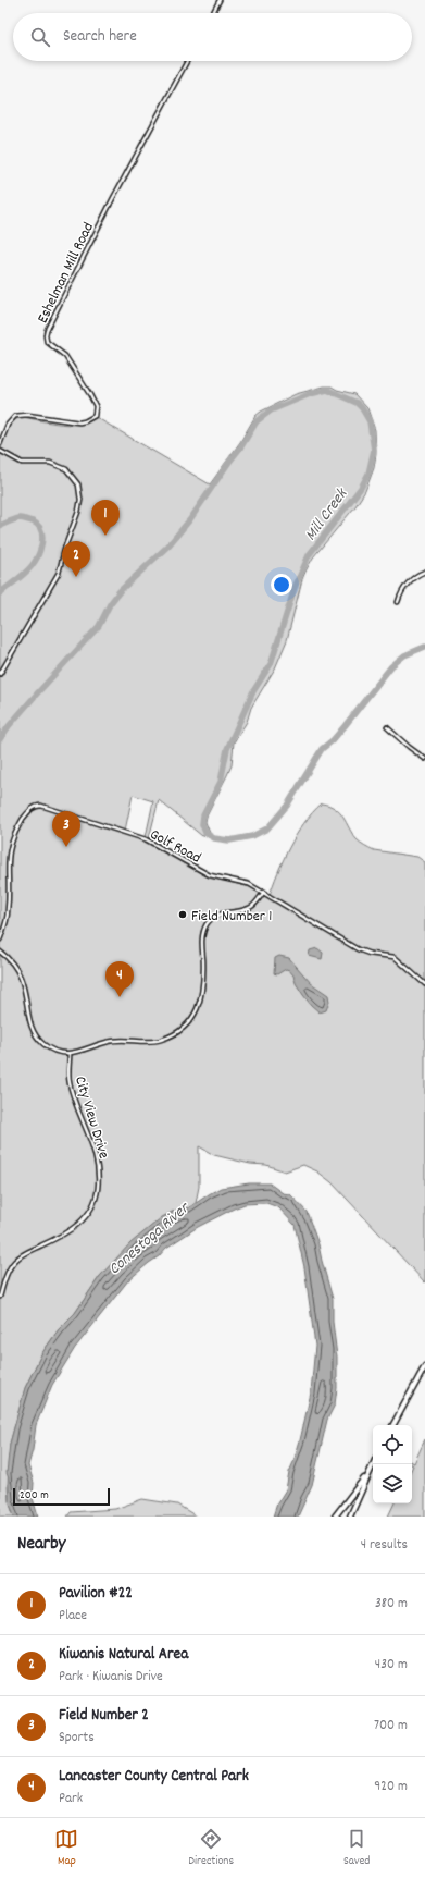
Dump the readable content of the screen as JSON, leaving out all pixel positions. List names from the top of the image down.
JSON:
{
  "streets": {
    "street": ["Eshelman Mill Road", "Golf Road", "City View Drive"]
  },
  "water": ["Mill Creek", "Conestoga River"],
  "places": ["Field Number 1"],
  "scale_bar": "200 m",
  "page": {
    "search": "Search here",
    "pins": [
      "1",
      "2",
      "3",
      "4"
    ],
    "scale": "200 m",
    "heading": ["Nearby", "4 results"],
    "list": [
      {
        "mark": "1",
        "name": "Pavilion #22",
        "note": "Place",
        "value": "380 m"
      },
      {
        "mark": "2",
        "name": "Kiwanis Natural Area",
        "note": "Park · Kiwanis Drive",
        "value": "430 m"
      },
      {
        "mark": "3",
        "name": "Field Number 2",
        "note": "Sports",
        "value": "700 m"
      },
      {
        "mark": "4",
        "name": "Lancaster County Central Park",
        "note": "Park",
        "value": "920 m"
      }
    ],
    "nav": ["Map", "Directions", "Saved"]
  }
}
